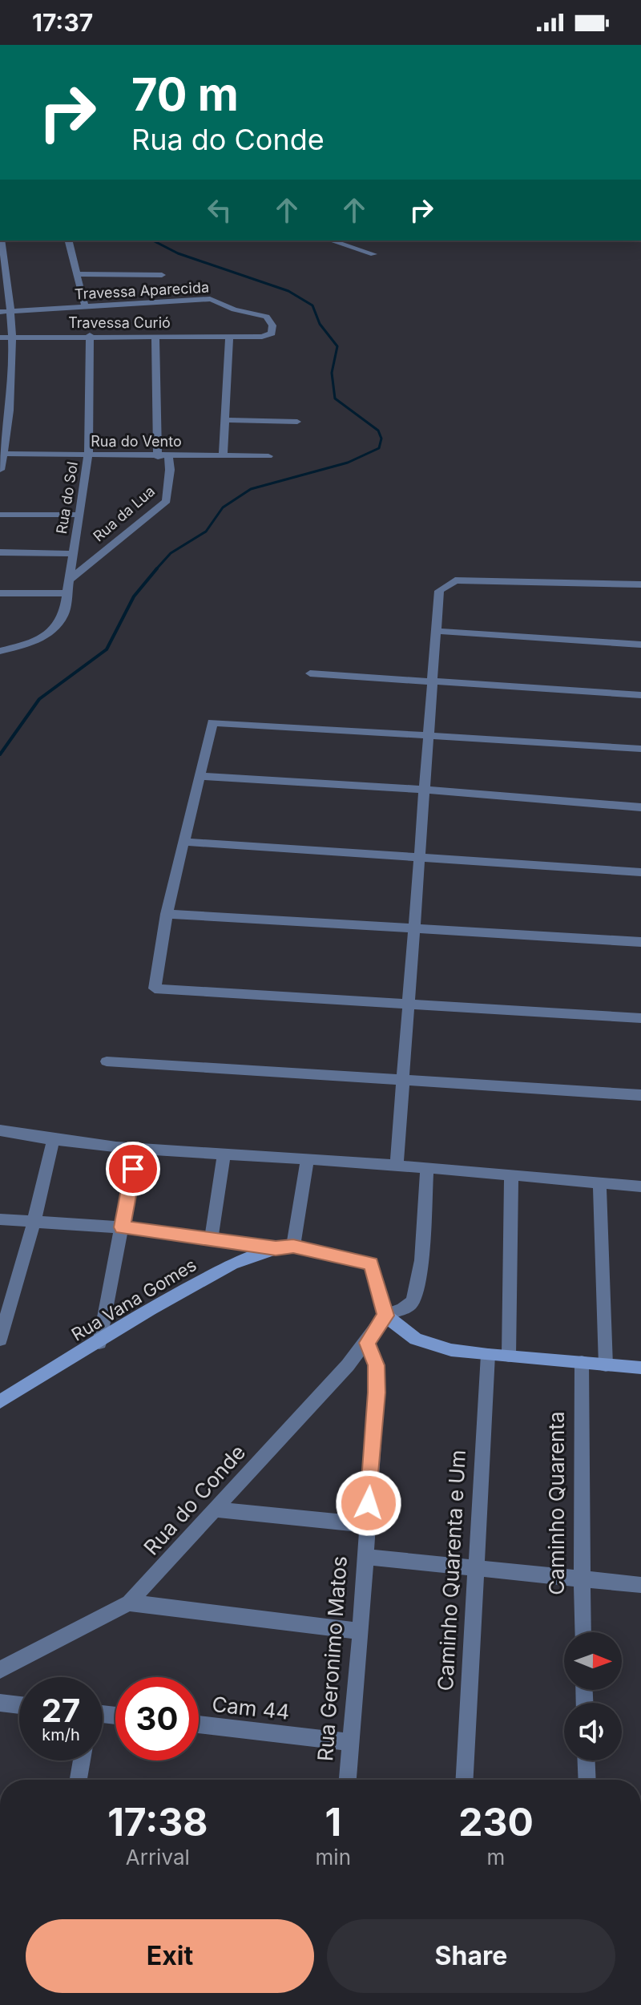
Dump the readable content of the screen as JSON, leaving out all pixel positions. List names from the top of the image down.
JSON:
{
  "streets": {
    "street": [
      "Travessa Aparecida",
      "Travessa Curió",
      "Rua do Vento",
      "Rua do Sol",
      "Rua da Lua",
      "Rua Vana Gomes",
      "Rua do Conde",
      "Caminho Quarenta",
      "Caminho Quarenta e Um",
      "Rua Geronimo Matos",
      "Cam 44"
    ]
  },
  "crossings": [
    ["Travessa Aparecida", "Travessa Curió"],
    ["Travessa Curió", "Rua do Sol"],
    ["Travessa Curió", "Rua da Lua"],
    ["Rua do Vento", "Rua do Sol"],
    ["Rua do Vento", "Rua da Lua"],
    ["Rua do Sol", "Rua da Lua"],
    ["Rua do Conde", "Rua Geronimo Matos"],
    ["Rua Geronimo Matos", "Cam 44"]
  ],
  "north": "right",
  "page": {
    "status": "17:37",
    "turn": ["70 m", "Rua do Conde"],
    "speed": "27 km/h",
    "limit": "30",
    "eta": [
      "17:38",
      "Arrival",
      "1",
      "min",
      "230",
      "m"
    ],
    "buttons": ["Exit", "Share"]
  }
}
